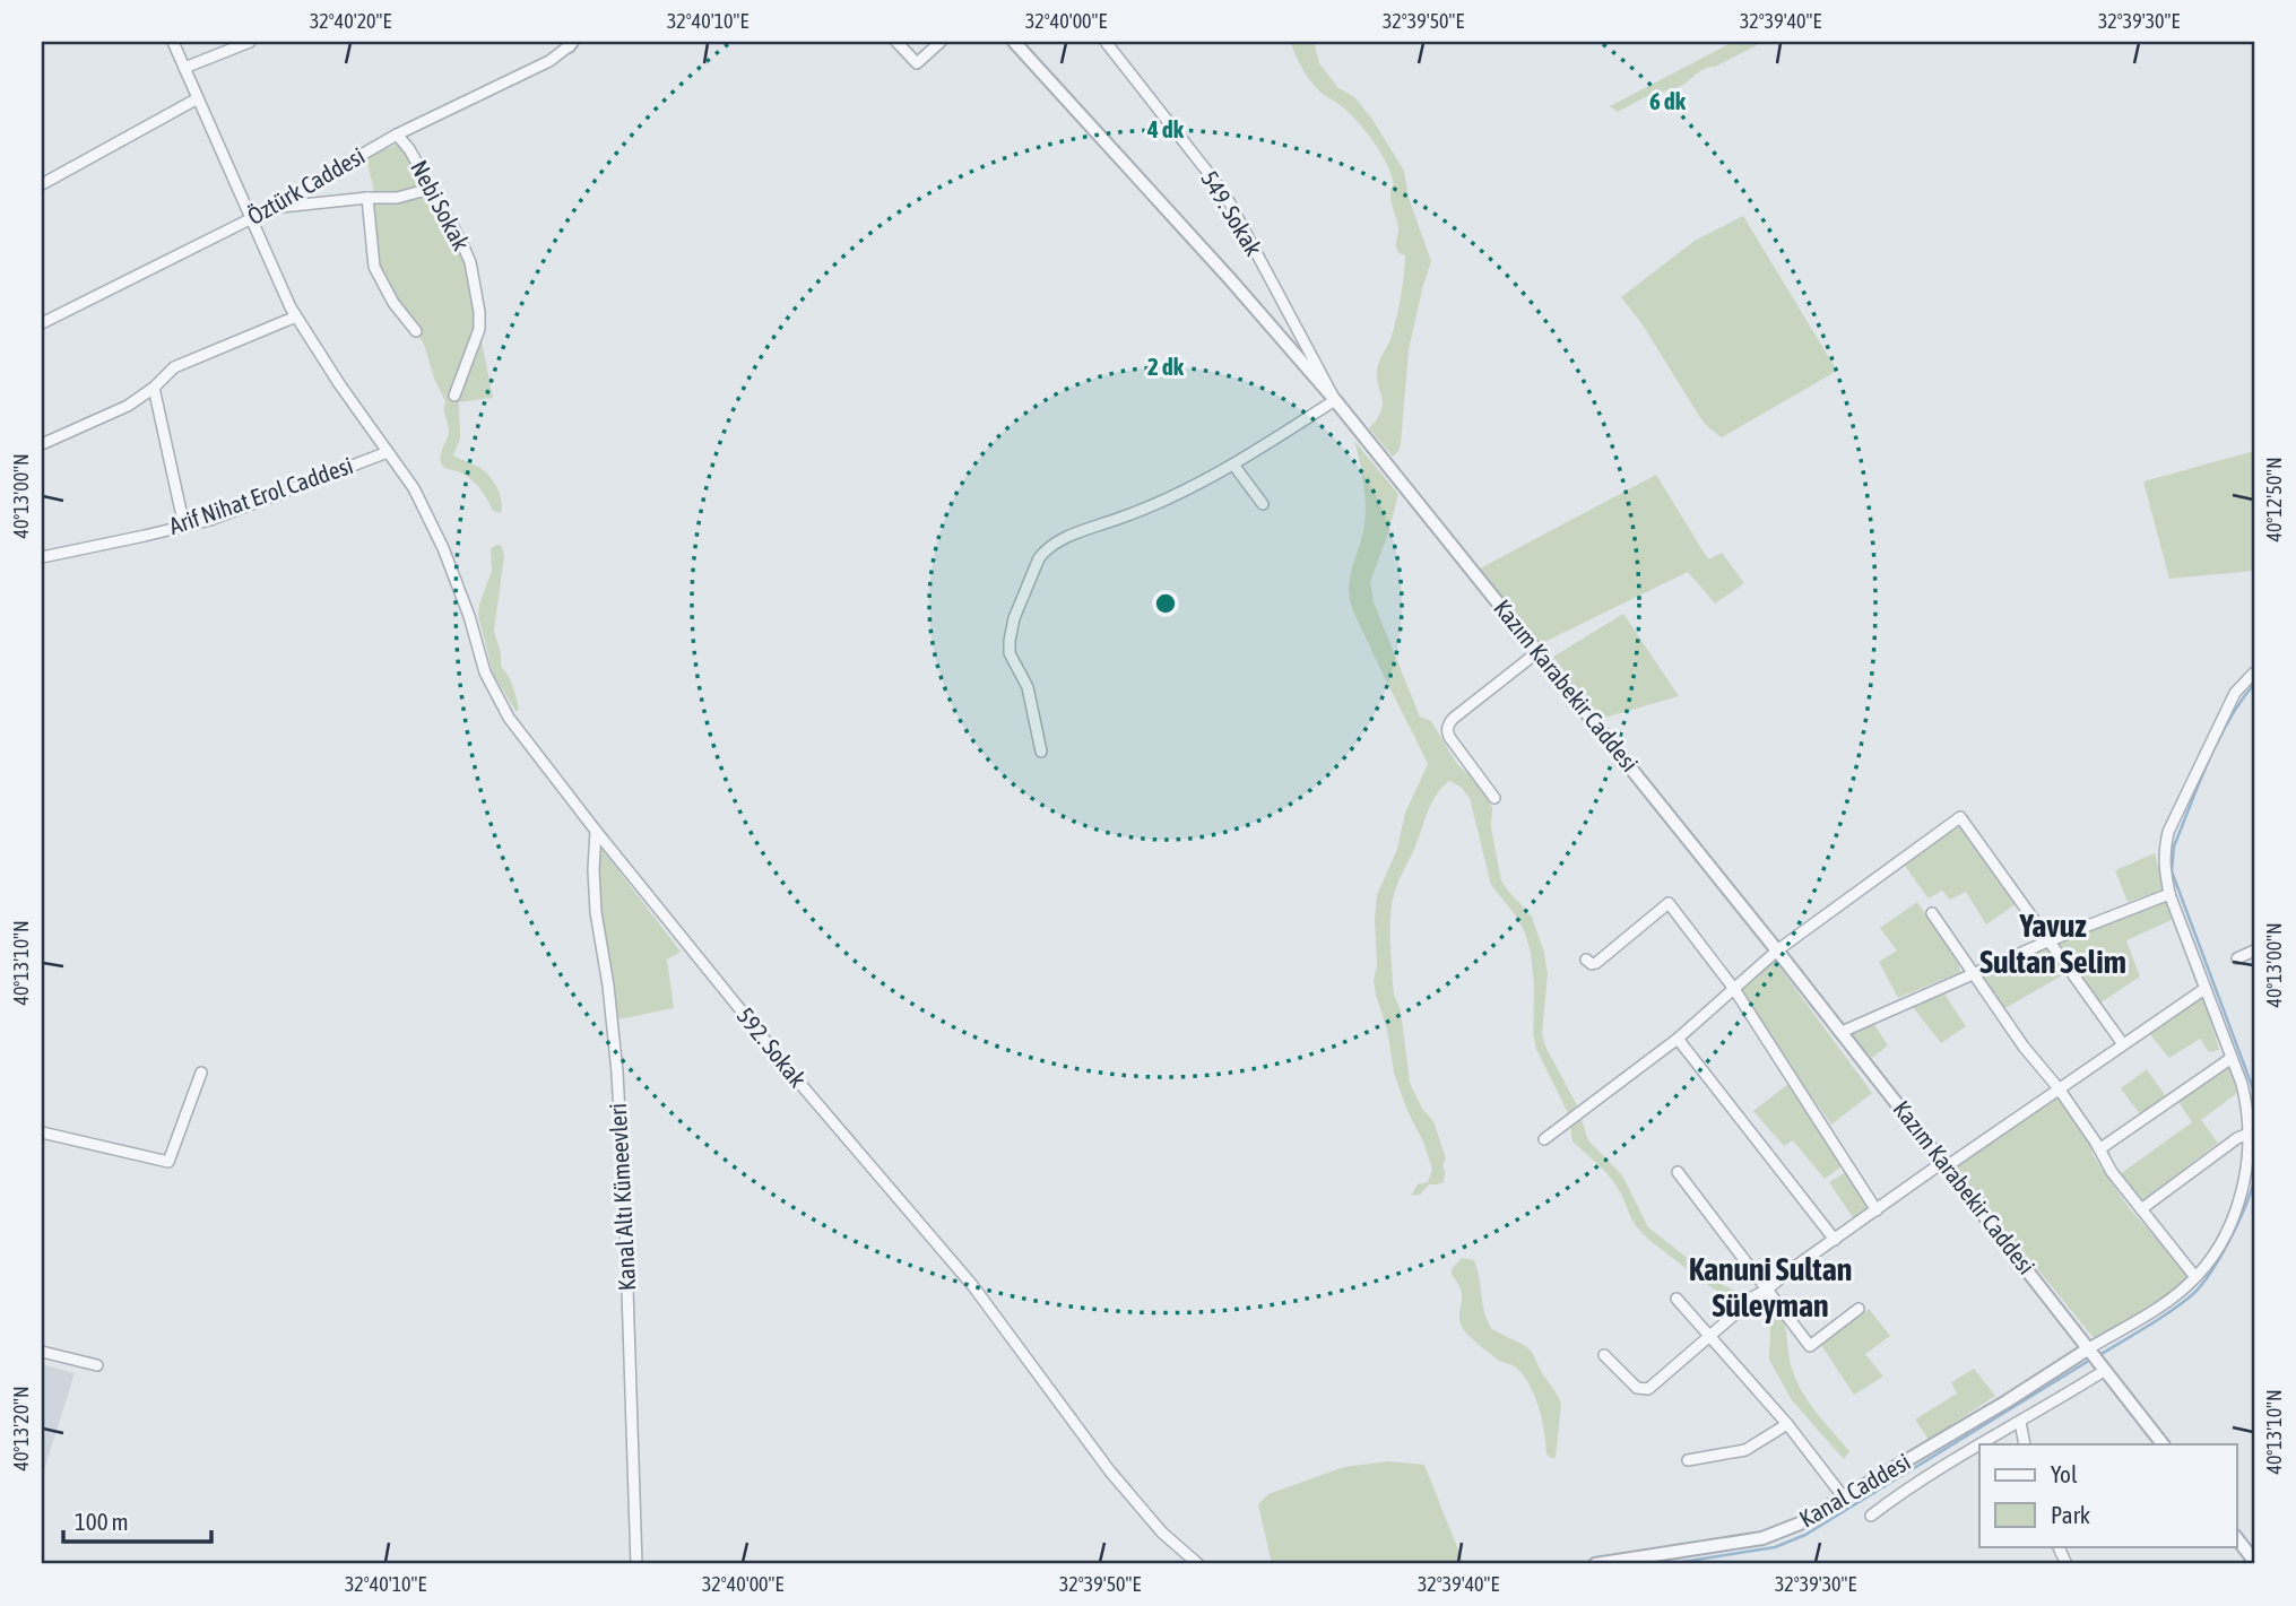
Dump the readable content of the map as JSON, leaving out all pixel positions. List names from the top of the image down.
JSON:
{
  "streets": {
    "street": [
      "Öztürk Caddesi",
      "Nebi Sokak",
      "549. Sokak",
      "Arif Nihat Erol Caddesi",
      "Kazım Karabekir Caddesi",
      "592. Sokak",
      "Kanal Altı Kümeevleri",
      "Kanal Caddesi"
    ]
  },
  "crossings": [
    ["Öztürk Caddesi", "Nebi Sokak"],
    ["Öztürk Caddesi", "592. Sokak"],
    ["549. Sokak", "Kazım Karabekir Caddesi"],
    ["Arif Nihat Erol Caddesi", "592. Sokak"],
    ["Kazım Karabekir Caddesi", "Kanal Caddesi"],
    ["592. Sokak", "Kanal Altı Kümeevleri"]
  ],
  "districts": ["Yavuz Sultan Selim", "Kanuni Sultan Süleyman"],
  "legend": ["Yol", "Park"],
  "scale_bar": "100 m",
  "coordinates": [
    "32°40'20\"E",
    "32°40'10\"E",
    "32°40'00\"E",
    "32°39'50\"E",
    "32°39'40\"E",
    "32°39'30\"E",
    "40°13'00\"N",
    "40°12'50\"N",
    "40°13'10\"N",
    "40°13'20\"N"
  ],
  "rings": ["6 dk", "4 dk", "2 dk"]
}
